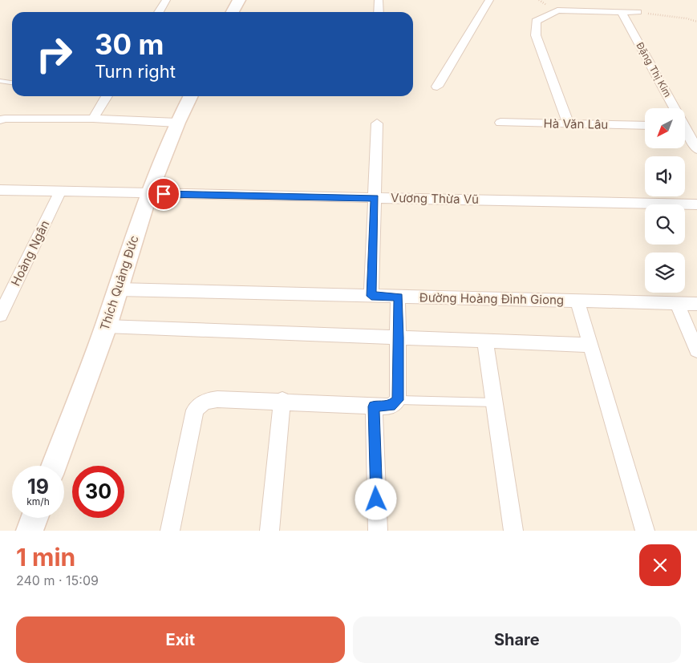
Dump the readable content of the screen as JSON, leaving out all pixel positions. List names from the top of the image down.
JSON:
{
  "streets": {
    "street": [
      "Đặng Thị Kim",
      "Hà Văn Lâu",
      "Vương Thừa Vũ",
      "Hoàng Ngân",
      "Thích Quảng Đức",
      "Đường Hoàng Đình Giong"
    ]
  },
  "crossings": [
    ["Vương Thừa Vũ", "Hoàng Ngân"],
    ["Vương Thừa Vũ", "Thích Quảng Đức"],
    ["Thích Quảng Đức", "Đường Hoàng Đình Giong"]
  ],
  "north": "bottom left",
  "page": {
    "turn": ["30 m", "Turn right"],
    "speed": "19 km/h",
    "limit": "30",
    "heading": ["1 min", "240 m · 15:09"],
    "buttons": ["Exit", "Share"]
  }
}
